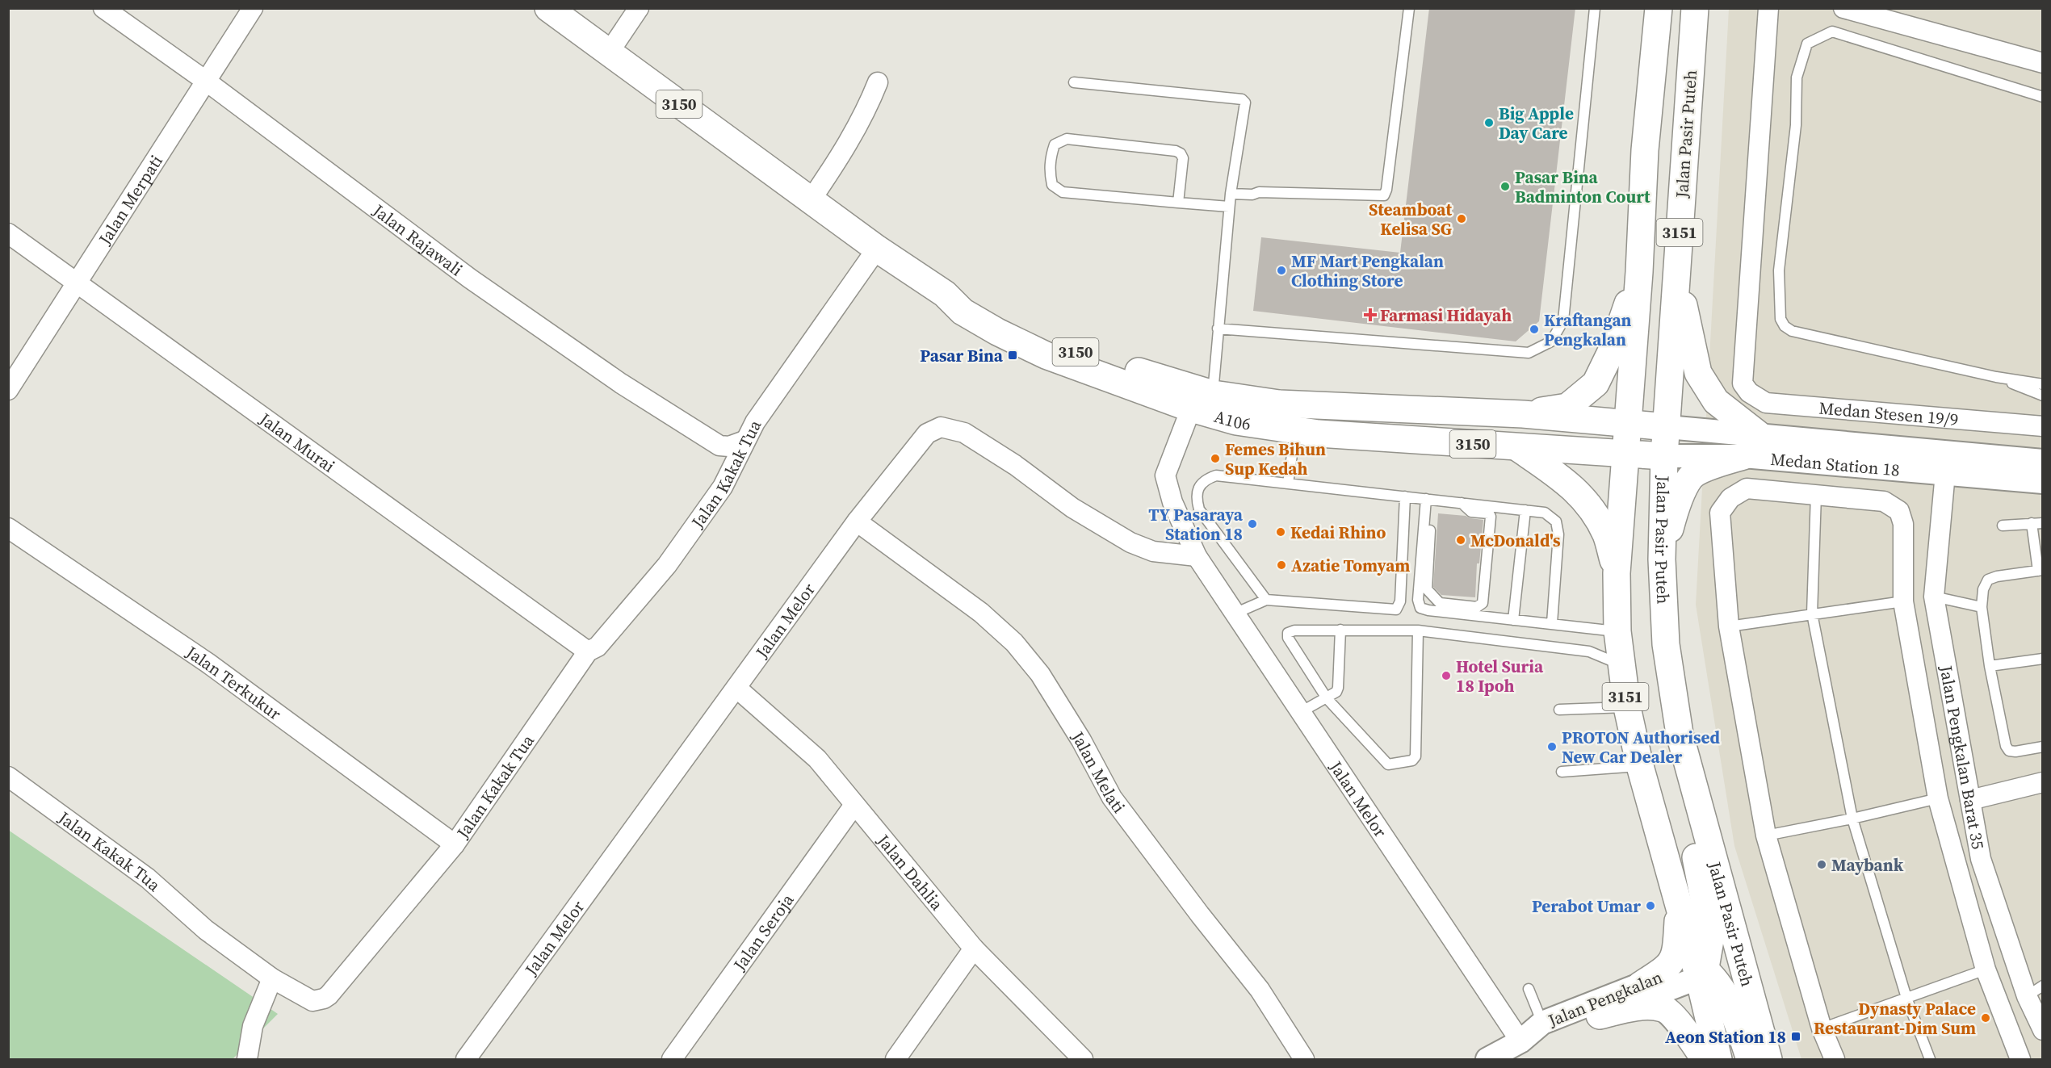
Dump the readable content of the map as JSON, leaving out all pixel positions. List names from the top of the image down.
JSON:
{
  "streets": {
    "main road": [
      "3150",
      "Jalan Pasir Puteh",
      "3151",
      "A106",
      "Medan Station 18"
    ],
    "street": [
      "Jalan Merpati",
      "Jalan Rajawali",
      "Medan Stesen 19/9",
      "Jalan Murai",
      "Jalan Kakak Tua",
      "Jalan Melor",
      "Jalan Terkukur",
      "Jalan Pengkalan Barat 35",
      "Jalan Melati",
      "Jalan Dahlia",
      "Jalan Seroja",
      "Jalan Pengkalan"
    ]
  },
  "crossings": [
    ["3150", "3151"],
    ["3150", "A106"],
    ["3150", "Medan Station 18"],
    ["3150", "Jalan Kakak Tua"],
    ["3150", "Jalan Melor"],
    ["Jalan Pasir Puteh", "Medan Station 18"],
    ["Jalan Merpati", "Jalan Rajawali"],
    ["Jalan Merpati", "Jalan Murai"],
    ["3151", "Medan Station 18"],
    ["3151", "Jalan Pengkalan"],
    ["Jalan Rajawali", "Jalan Kakak Tua"],
    ["A106", "Jalan Melor"],
    ["Jalan Murai", "Jalan Kakak Tua"],
    ["Medan Station 18", "Jalan Pengkalan Barat 35"],
    ["Jalan Kakak Tua", "Jalan Terkukur"],
    ["Jalan Melor", "Jalan Melati"],
    ["Jalan Melor", "Jalan Dahlia"],
    ["Jalan Melor", "Jalan Pengkalan"],
    ["Jalan Dahlia", "Jalan Seroja"]
  ],
  "places": {
    "other": [
      "Big Apple Day Care",
      "Pasar Bina Badminton Court",
      "Steamboat Kelisa SG",
      "MF Mart Pengkalan Clothing Store",
      "Kraftangan Pengkalan",
      "Femes Bihun Sup Kedah",
      "TY Pasaraya Station 18",
      "Kedai Rhino",
      "McDonald's",
      "Azatie Tomyam",
      "Hotel Suria 18 Ipoh",
      "PROTON Authorised New Car Dealer",
      "Maybank",
      "Perabot Umar",
      "Dynasty Palace Restaurant-Dim Sum"
    ],
    "health": ["Farmasi Hidayah"],
    "transit": ["Pasar Bina", "Aeon Station 18"]
  }
}
